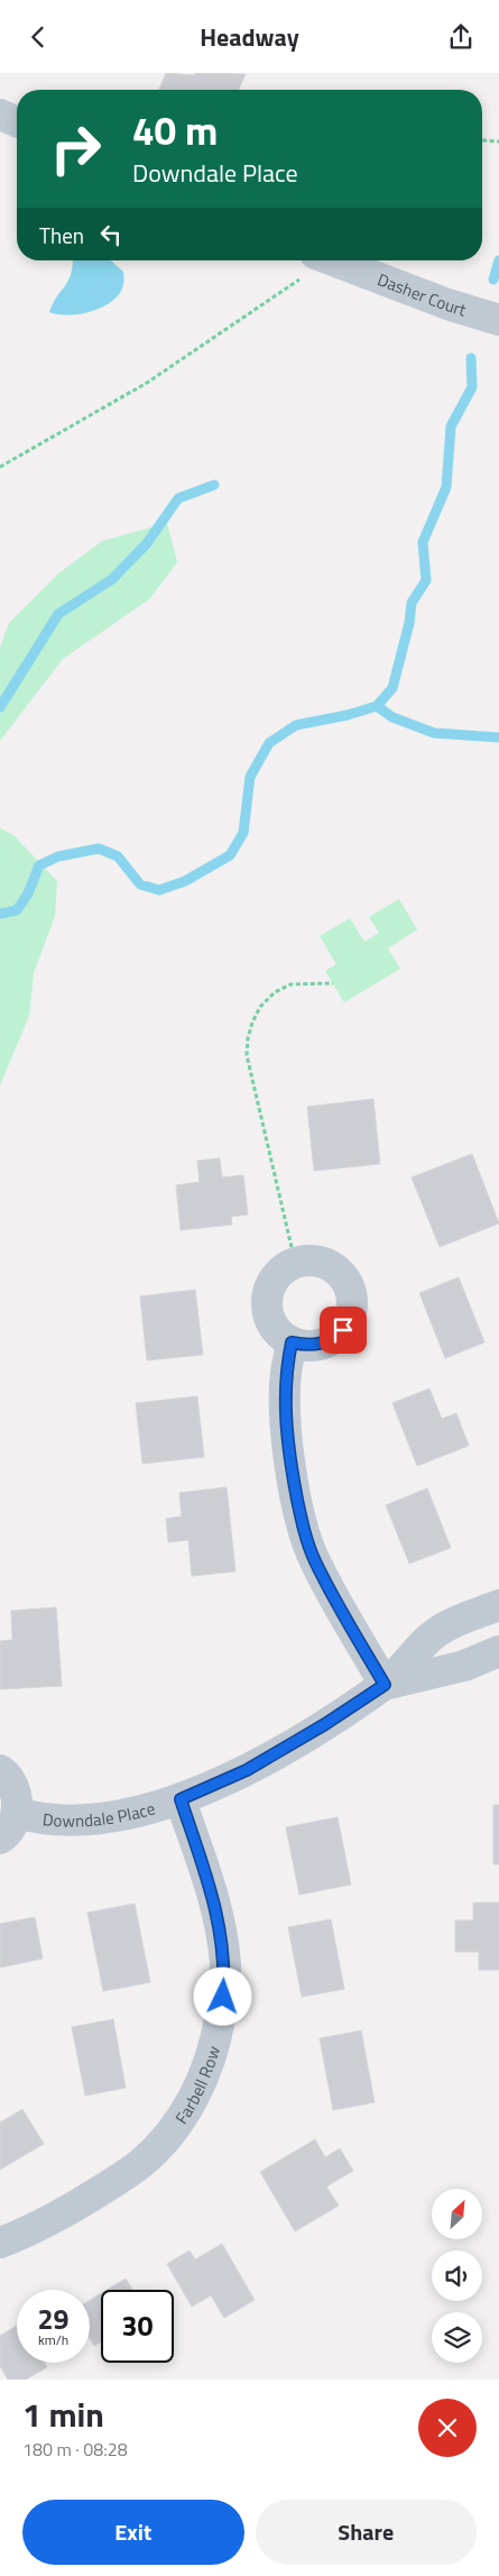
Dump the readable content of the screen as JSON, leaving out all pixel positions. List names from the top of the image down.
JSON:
{
  "streets": {
    "street": ["Dasher Court", "Downdale Place", "Farbell Row"]
  },
  "crossings": [
    ["Downdale Place", "Farbell Row"]
  ],
  "north": "top right",
  "page": {
    "header": "Headway",
    "turn": ["40 m", "Downdale Place"],
    "then": "Then",
    "speed": "29 km/h",
    "limit": "30",
    "heading": ["1 min", "180 m · 08:28"],
    "buttons": ["Exit", "Share"]
  }
}
